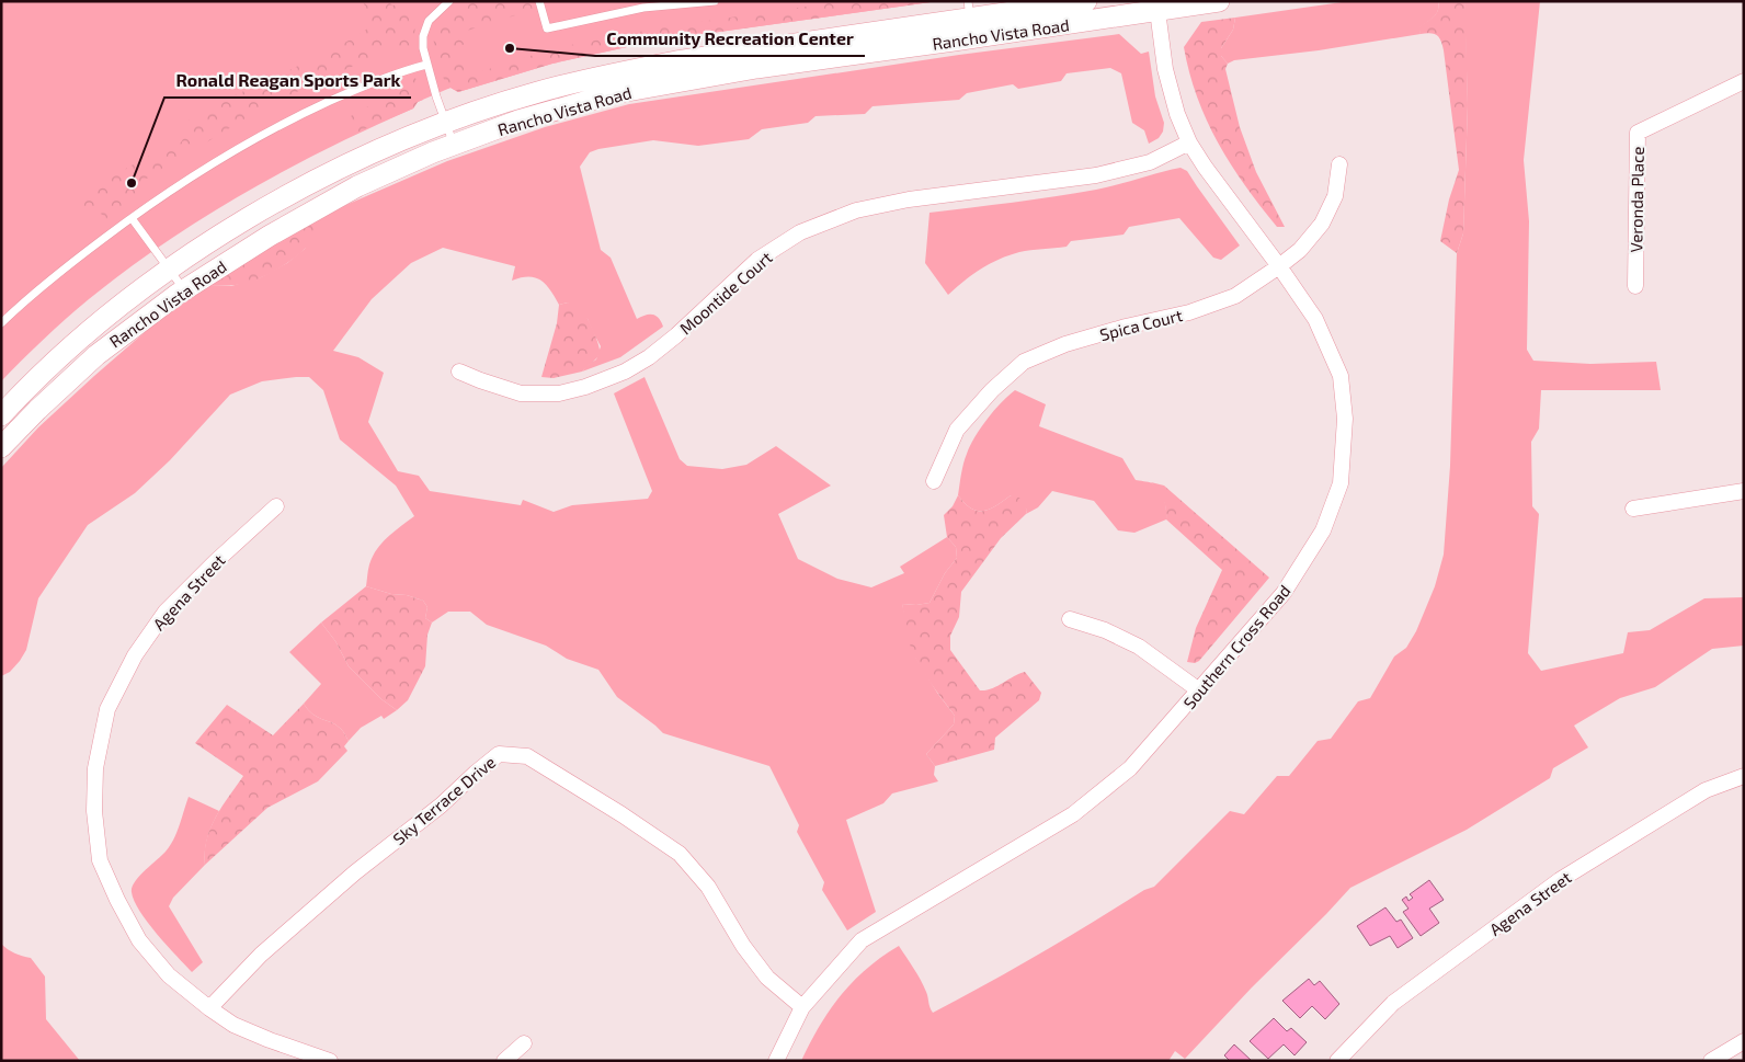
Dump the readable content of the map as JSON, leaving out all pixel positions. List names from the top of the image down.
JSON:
{
  "streets": {
    "main road": ["Rancho Vista Road"],
    "street": [
      "Veronda Place",
      "Moontide Court",
      "Spica Court",
      "Agena Street",
      "Southern Cross Road",
      "Sky Terrace Drive"
    ]
  },
  "crossings": [
    ["Rancho Vista Road", "Southern Cross Road"],
    ["Moontide Court", "Southern Cross Road"],
    ["Spica Court", "Southern Cross Road"],
    ["Agena Street", "Sky Terrace Drive"],
    ["Southern Cross Road", "Sky Terrace Drive"]
  ],
  "places": ["Community Recreation Center", "Ronald Reagan Sports Park"]
}
